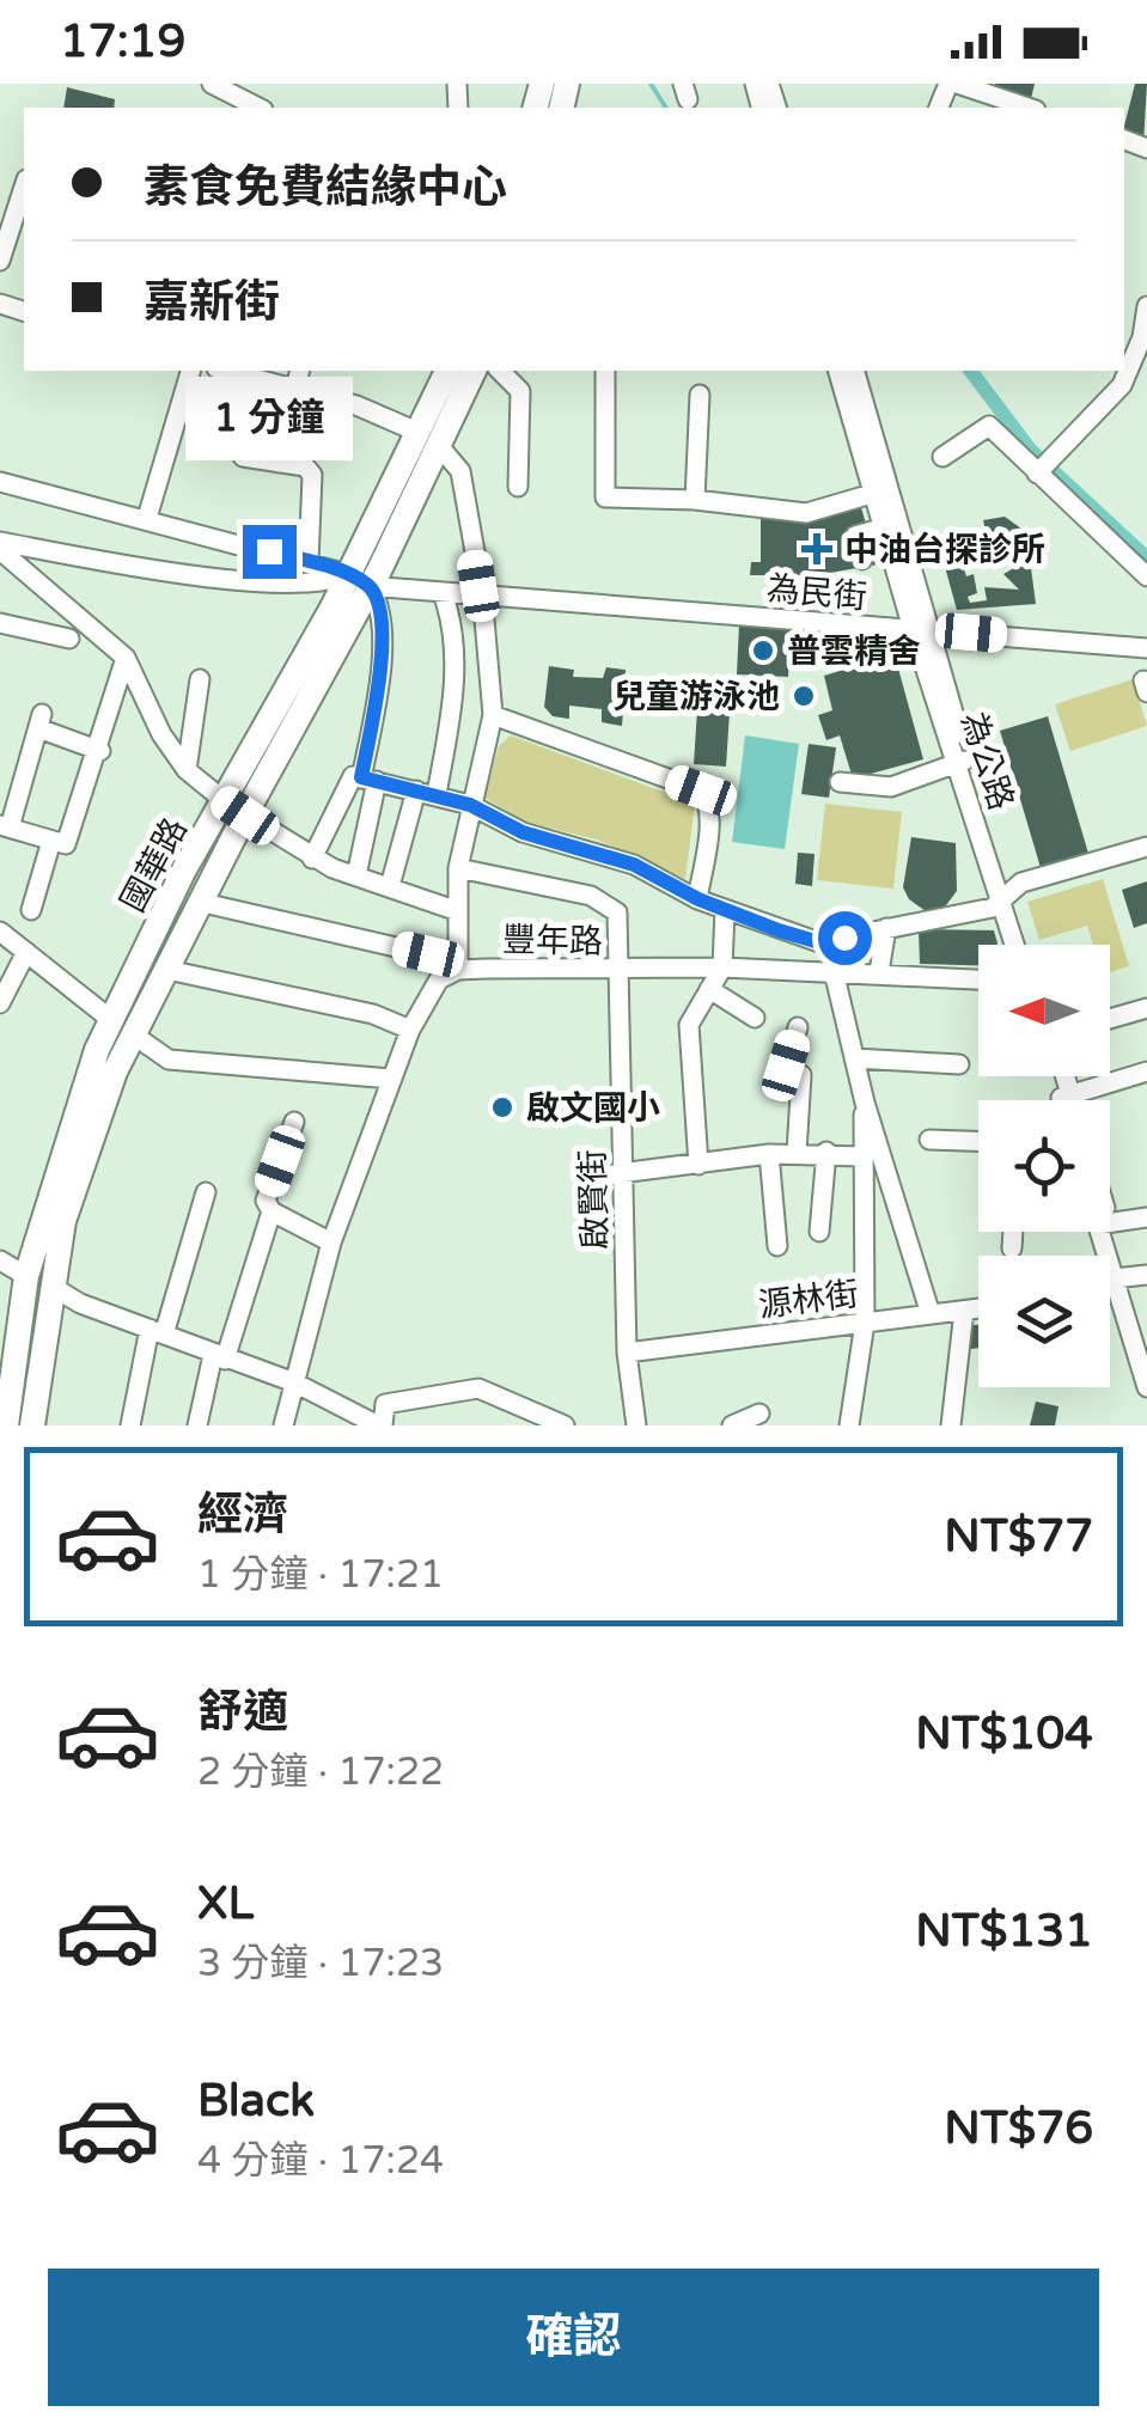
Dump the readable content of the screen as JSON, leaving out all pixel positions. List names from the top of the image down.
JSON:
{
  "streets": {
    "main road": ["國華路"],
    "street": [
      "為民街",
      "為公路",
      "豐年路",
      "啟賢街",
      "源林街"
    ]
  },
  "crossings": [
    ["為民街", "為公路"],
    ["為民街", "國華路"],
    ["豐年路", "啟賢街"],
    ["啟賢街", "源林街"]
  ],
  "places": {
    "health": ["中油台探診所"],
    "other": ["普雲精舍", "兒童游泳池", "啟文國小"]
  },
  "north": "left",
  "page": {
    "status": "17:19",
    "banner": ["素食免費結緣中心", "嘉新街"],
    "bubble": "1 分鐘",
    "list": [
      {
        "name": "經濟",
        "note": "1 分鐘 · 17:21",
        "value": "NT$77"
      },
      {
        "name": "舒適",
        "note": "2 分鐘 · 17:22",
        "value": "NT$104"
      },
      {
        "name": "XL",
        "note": "3 分鐘 · 17:23",
        "value": "NT$131"
      },
      {
        "name": "Black",
        "note": "4 分鐘 · 17:24",
        "value": "NT$76"
      }
    ],
    "buttons": "確認"
  }
}
